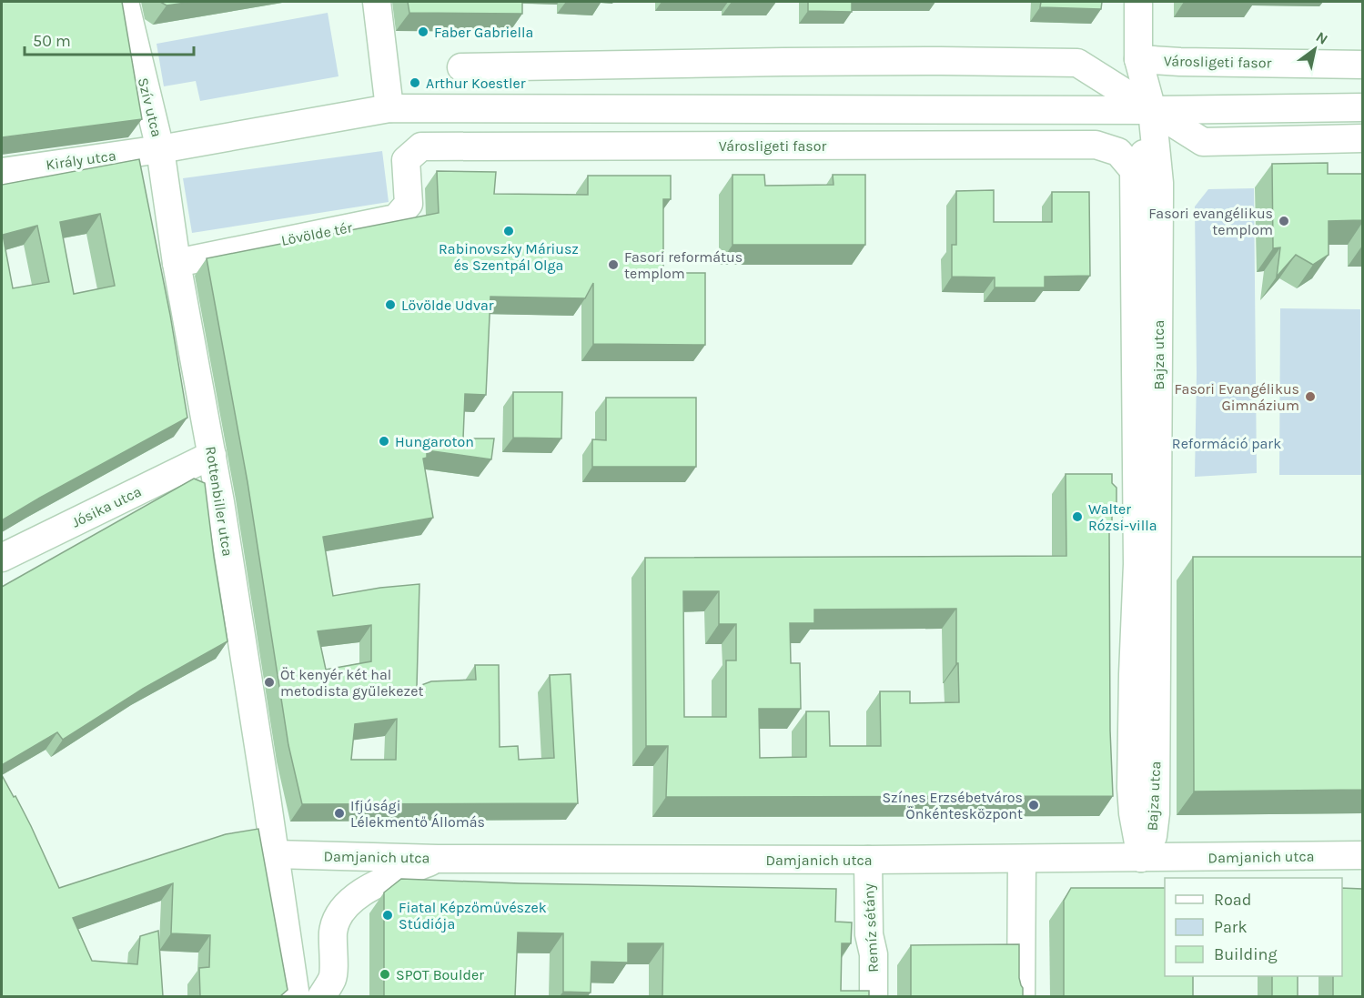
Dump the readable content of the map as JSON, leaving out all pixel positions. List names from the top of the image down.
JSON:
{
  "streets": {
    "street": [
      "Városligeti fasor",
      "Szív utca",
      "Király utca",
      "Lövölde tér",
      "Bajza utca",
      "Rottenbiller utca",
      "Jósika utca",
      "Damjanich utca",
      "Remíz sétány"
    ]
  },
  "crossings": [
    ["Városligeti fasor", "Lövölde tér"],
    ["Városligeti fasor", "Bajza utca"],
    ["Szív utca", "Király utca"],
    ["Szív utca", "Rottenbiller utca"],
    ["Király utca", "Rottenbiller utca"],
    ["Lövölde tér", "Rottenbiller utca"],
    ["Bajza utca", "Damjanich utca"],
    ["Rottenbiller utca", "Jósika utca"],
    ["Rottenbiller utca", "Damjanich utca"],
    ["Damjanich utca", "Remíz sétány"]
  ],
  "parks": ["Reformáció park"],
  "places": [
    "Faber Gabriella",
    "Arthur Koestler",
    "Fasori evangélikus templom",
    "Rabinovszky Máriusz és Szentpál Olga",
    "Fasori református templom",
    "Lövölde Udvar",
    "Fasori Evangélikus Gimnázium",
    "Hungaroton",
    "Walter Rózsi-villa",
    "Öt kenyér két hal metodista gyülekezet",
    "Színes Erzsébetváros Önkéntesközpont",
    "Ifjúsági Lélekmentő Állomás",
    "Fiatal Képzőművészek Stúdiója",
    "SPOT Boulder"
  ],
  "legend": ["Road", "Park", "Building"],
  "scale_bar": "50 m",
  "north": "top right"
}
